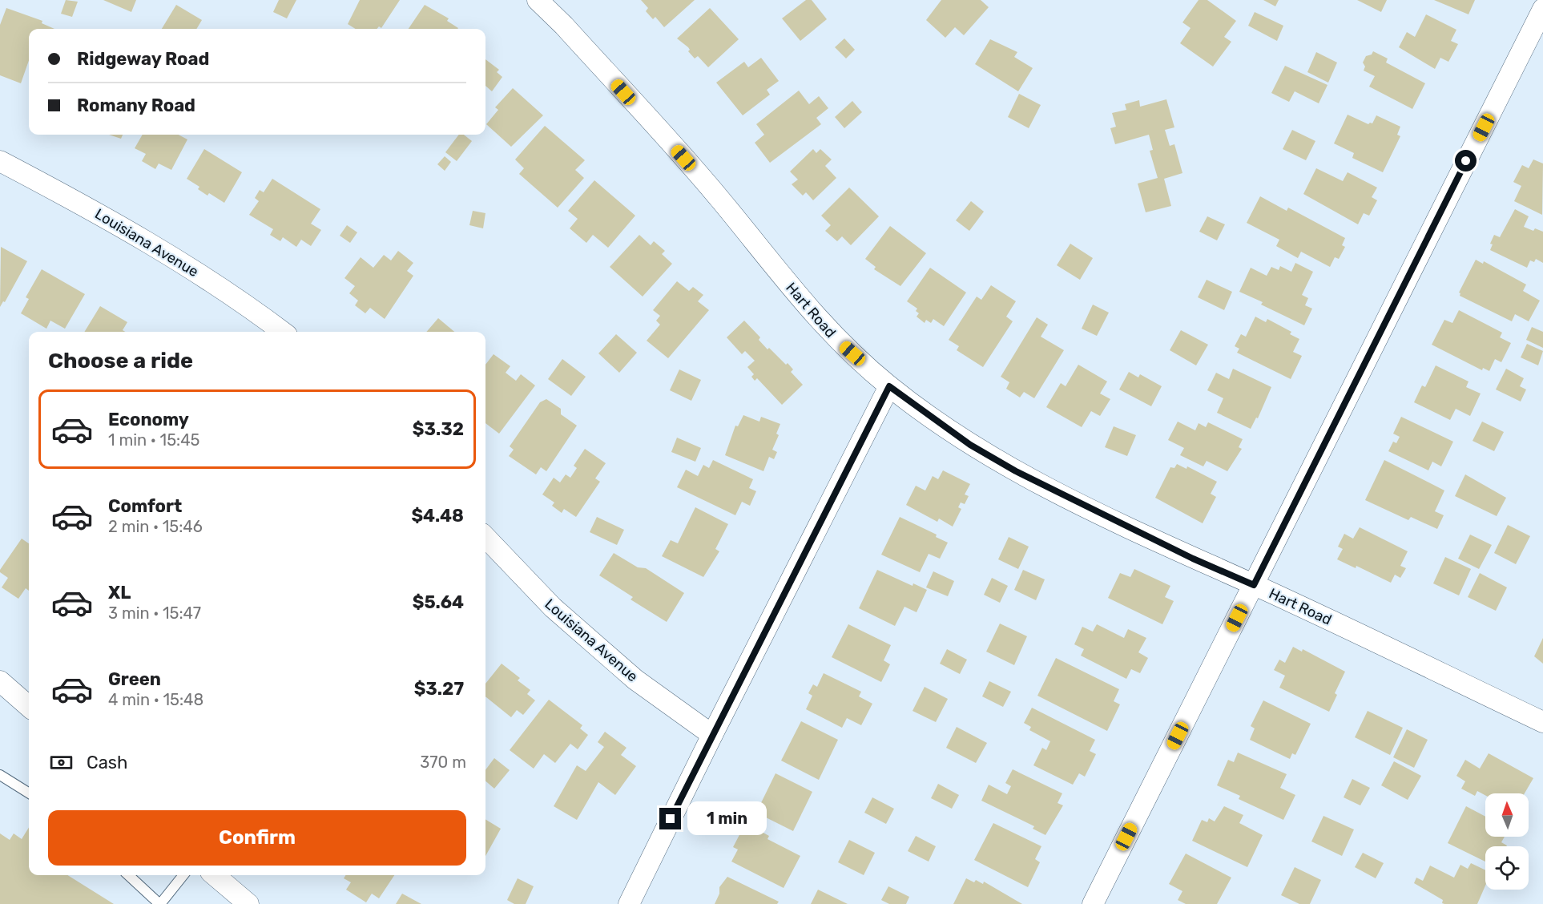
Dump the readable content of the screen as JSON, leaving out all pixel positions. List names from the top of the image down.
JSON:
{
  "streets": {
    "street": ["Louisiana Avenue", "Hart Road"]
  },
  "north": "top",
  "page": {
    "banner": ["Ridgeway Road", "Romany Road"],
    "heading": "Choose a ride",
    "list": [
      {
        "name": "Economy",
        "note": "1 min · 15:45",
        "value": "$3.32"
      },
      {
        "name": "Comfort",
        "note": "2 min · 15:46",
        "value": "$4.48"
      },
      {
        "name": "XL",
        "note": "3 min · 15:47",
        "value": "$5.64"
      },
      {
        "name": "Green",
        "note": "4 min · 15:48",
        "value": "$3.27"
      }
    ],
    "pay": ["Cash", "370 m"],
    "buttons": "Confirm",
    "bubble": "1 min"
  }
}
